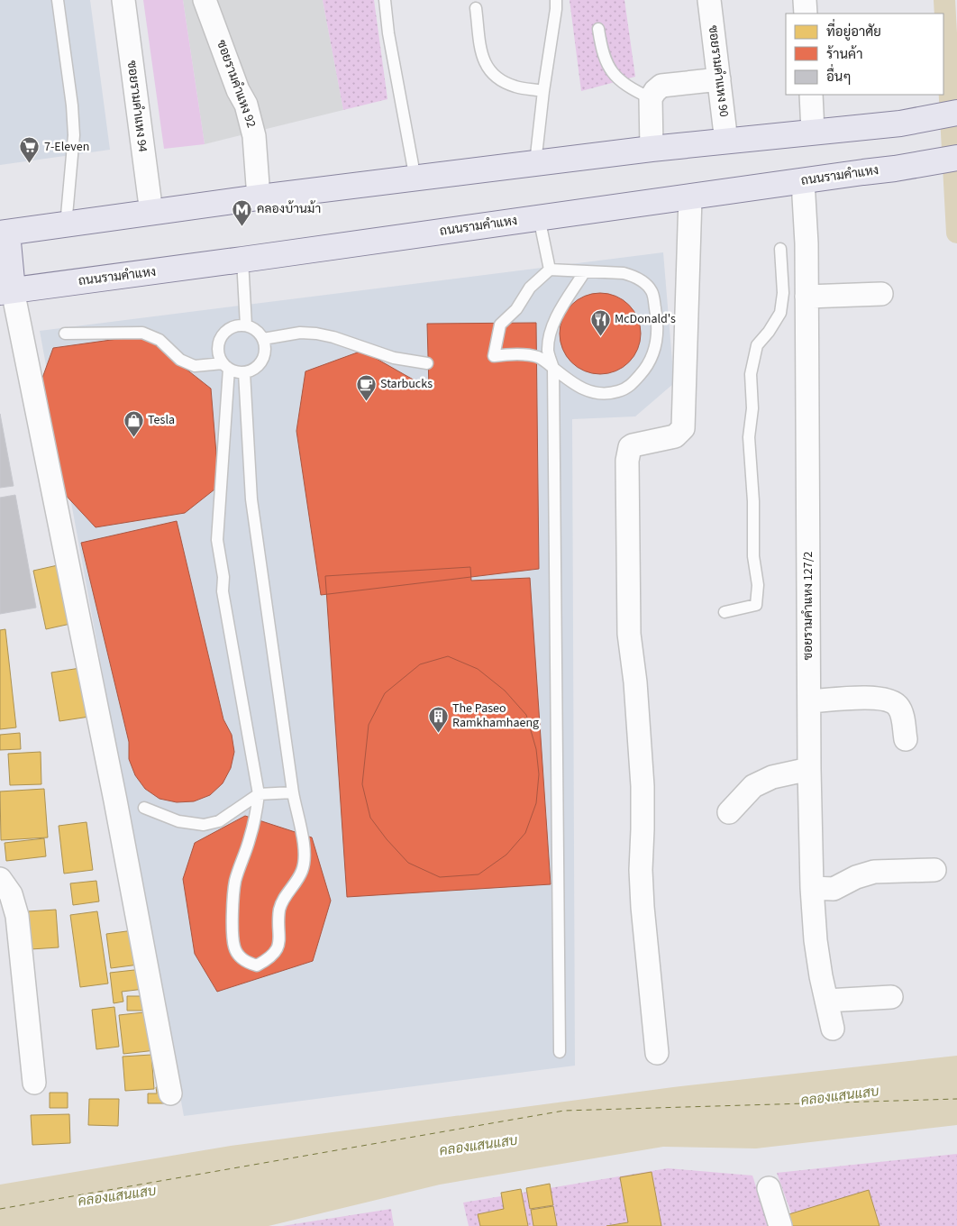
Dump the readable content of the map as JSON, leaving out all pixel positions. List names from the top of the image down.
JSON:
{
  "streets": {
    "main road": ["ถนนรามคำแหง"],
    "street": [
      "ซอยรามคำแหง 90",
      "ซอยรามคําแหง 92",
      "ซอยรามคําแหง 94",
      "ซอยรามคำแหง 127/2"
    ]
  },
  "crossings": [
    ["ถนนรามคำแหง", "ซอยรามคำแหง 127/2"]
  ],
  "water": ["คลองแสนแสบ"],
  "places": {
    "supermarket": ["7-Eleven"],
    "metro station": ["คลองบ้านม้า"],
    "restaurant": ["McDonald's"],
    "cafe": ["Starbucks"],
    "shop": ["Tesla"],
    "building": ["The Paseo Ramkhamhaeng"]
  },
  "legend": ["ที่อยู่อาศัย", "ร้านค้า", "อื่นๆ"]
}
